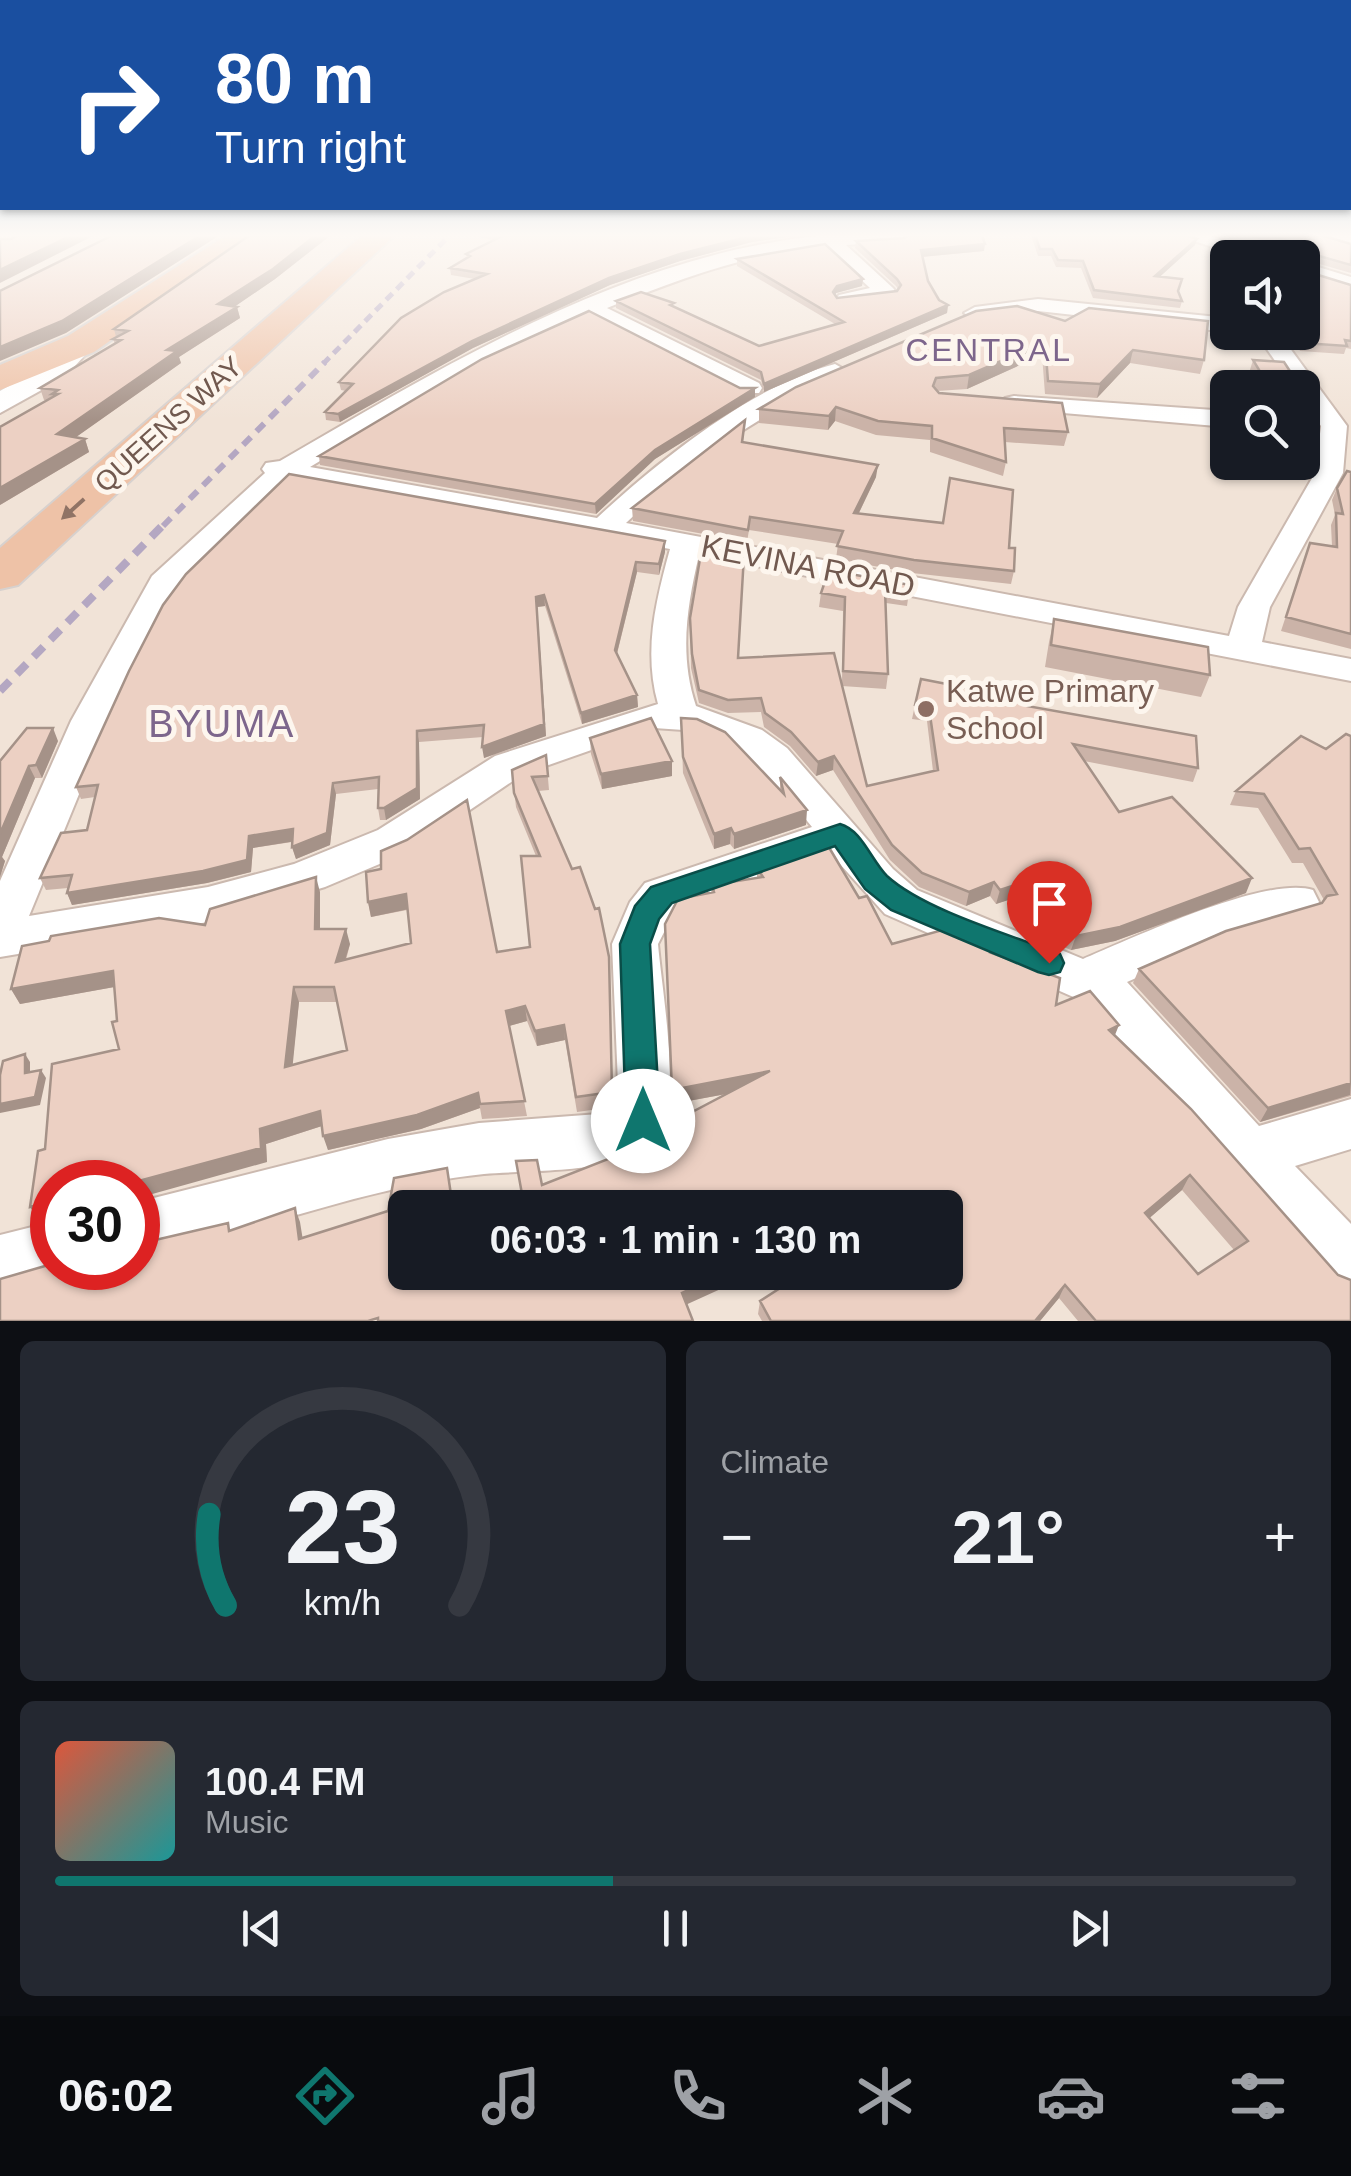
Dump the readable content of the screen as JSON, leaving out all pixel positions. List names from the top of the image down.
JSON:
{
  "streets": {
    "highway": ["QUEENS WAY"],
    "street": ["KEVINA ROAD"]
  },
  "districts": ["CENTRAL", "BYUMA"],
  "places": ["Katwe Primary School"],
  "page": {
    "turn": ["80 m", "Turn right"],
    "limit": "30",
    "trip": "06:03 · 1 min · 130 m",
    "tile": "Climate",
    "heat": ["−", "21°", "+"],
    "song": ["100.4 FM", "Music"],
    "tabs": "06:02",
    "gauge": ["23", "km/h"]
  }
}
